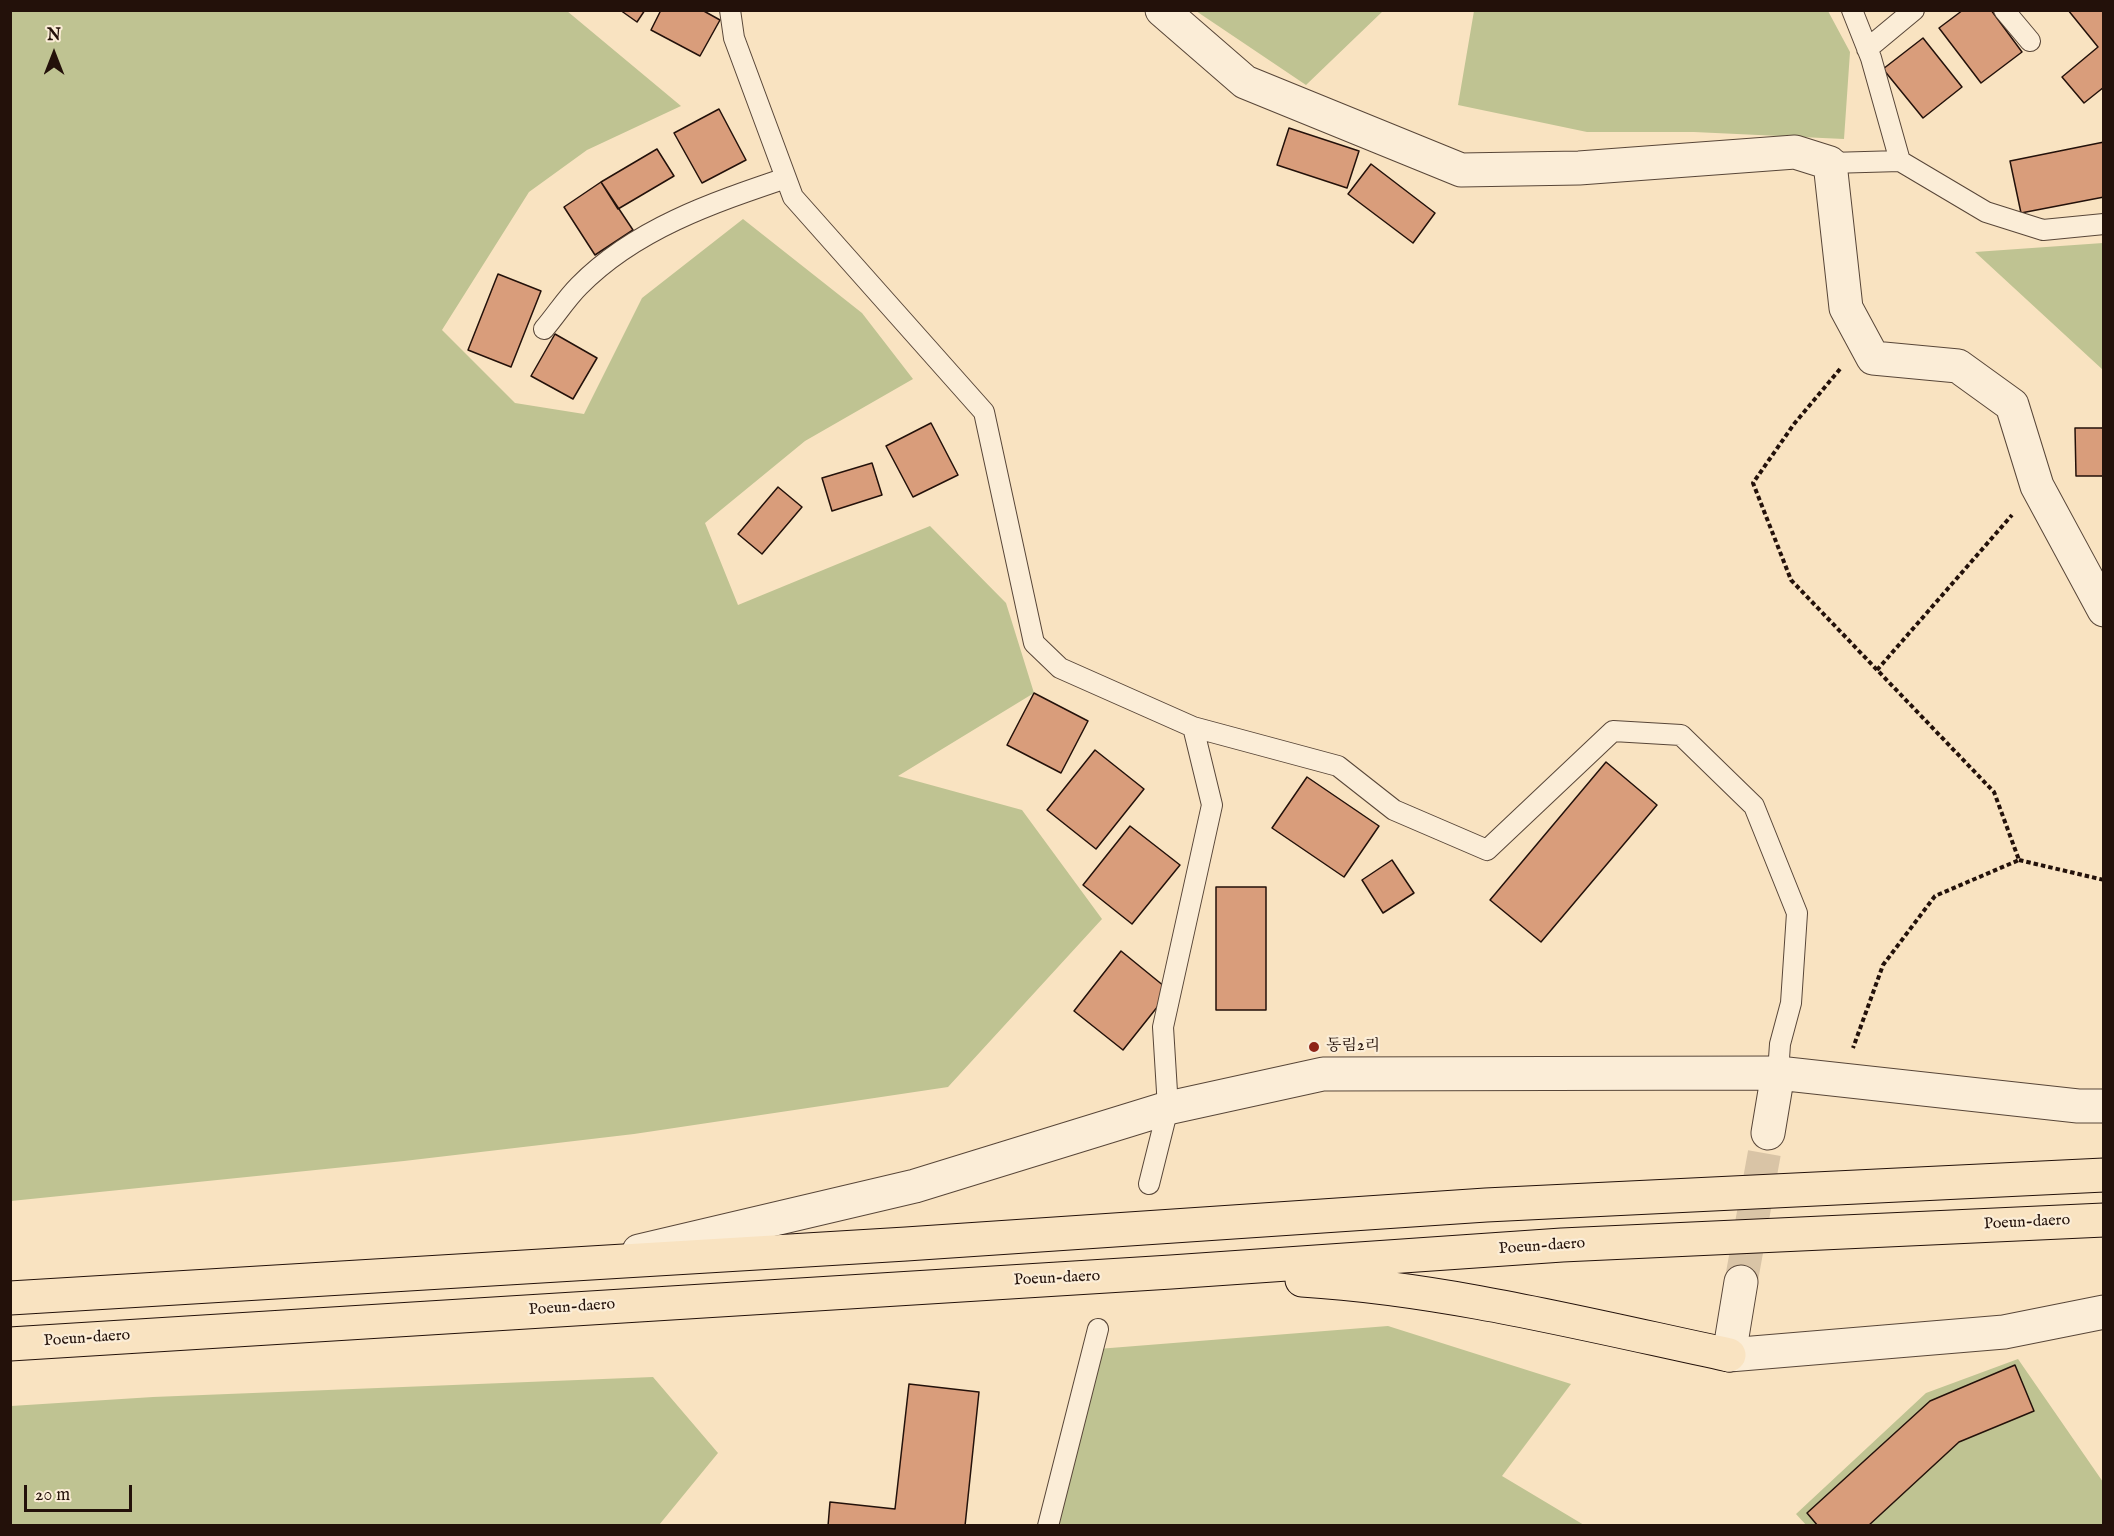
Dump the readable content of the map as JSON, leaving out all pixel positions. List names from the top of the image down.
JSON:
{
  "streets": {
    "highway": ["Poeun-daero"]
  },
  "places": ["동림2리"],
  "scale_bar": "20 m",
  "north": "top"
}
